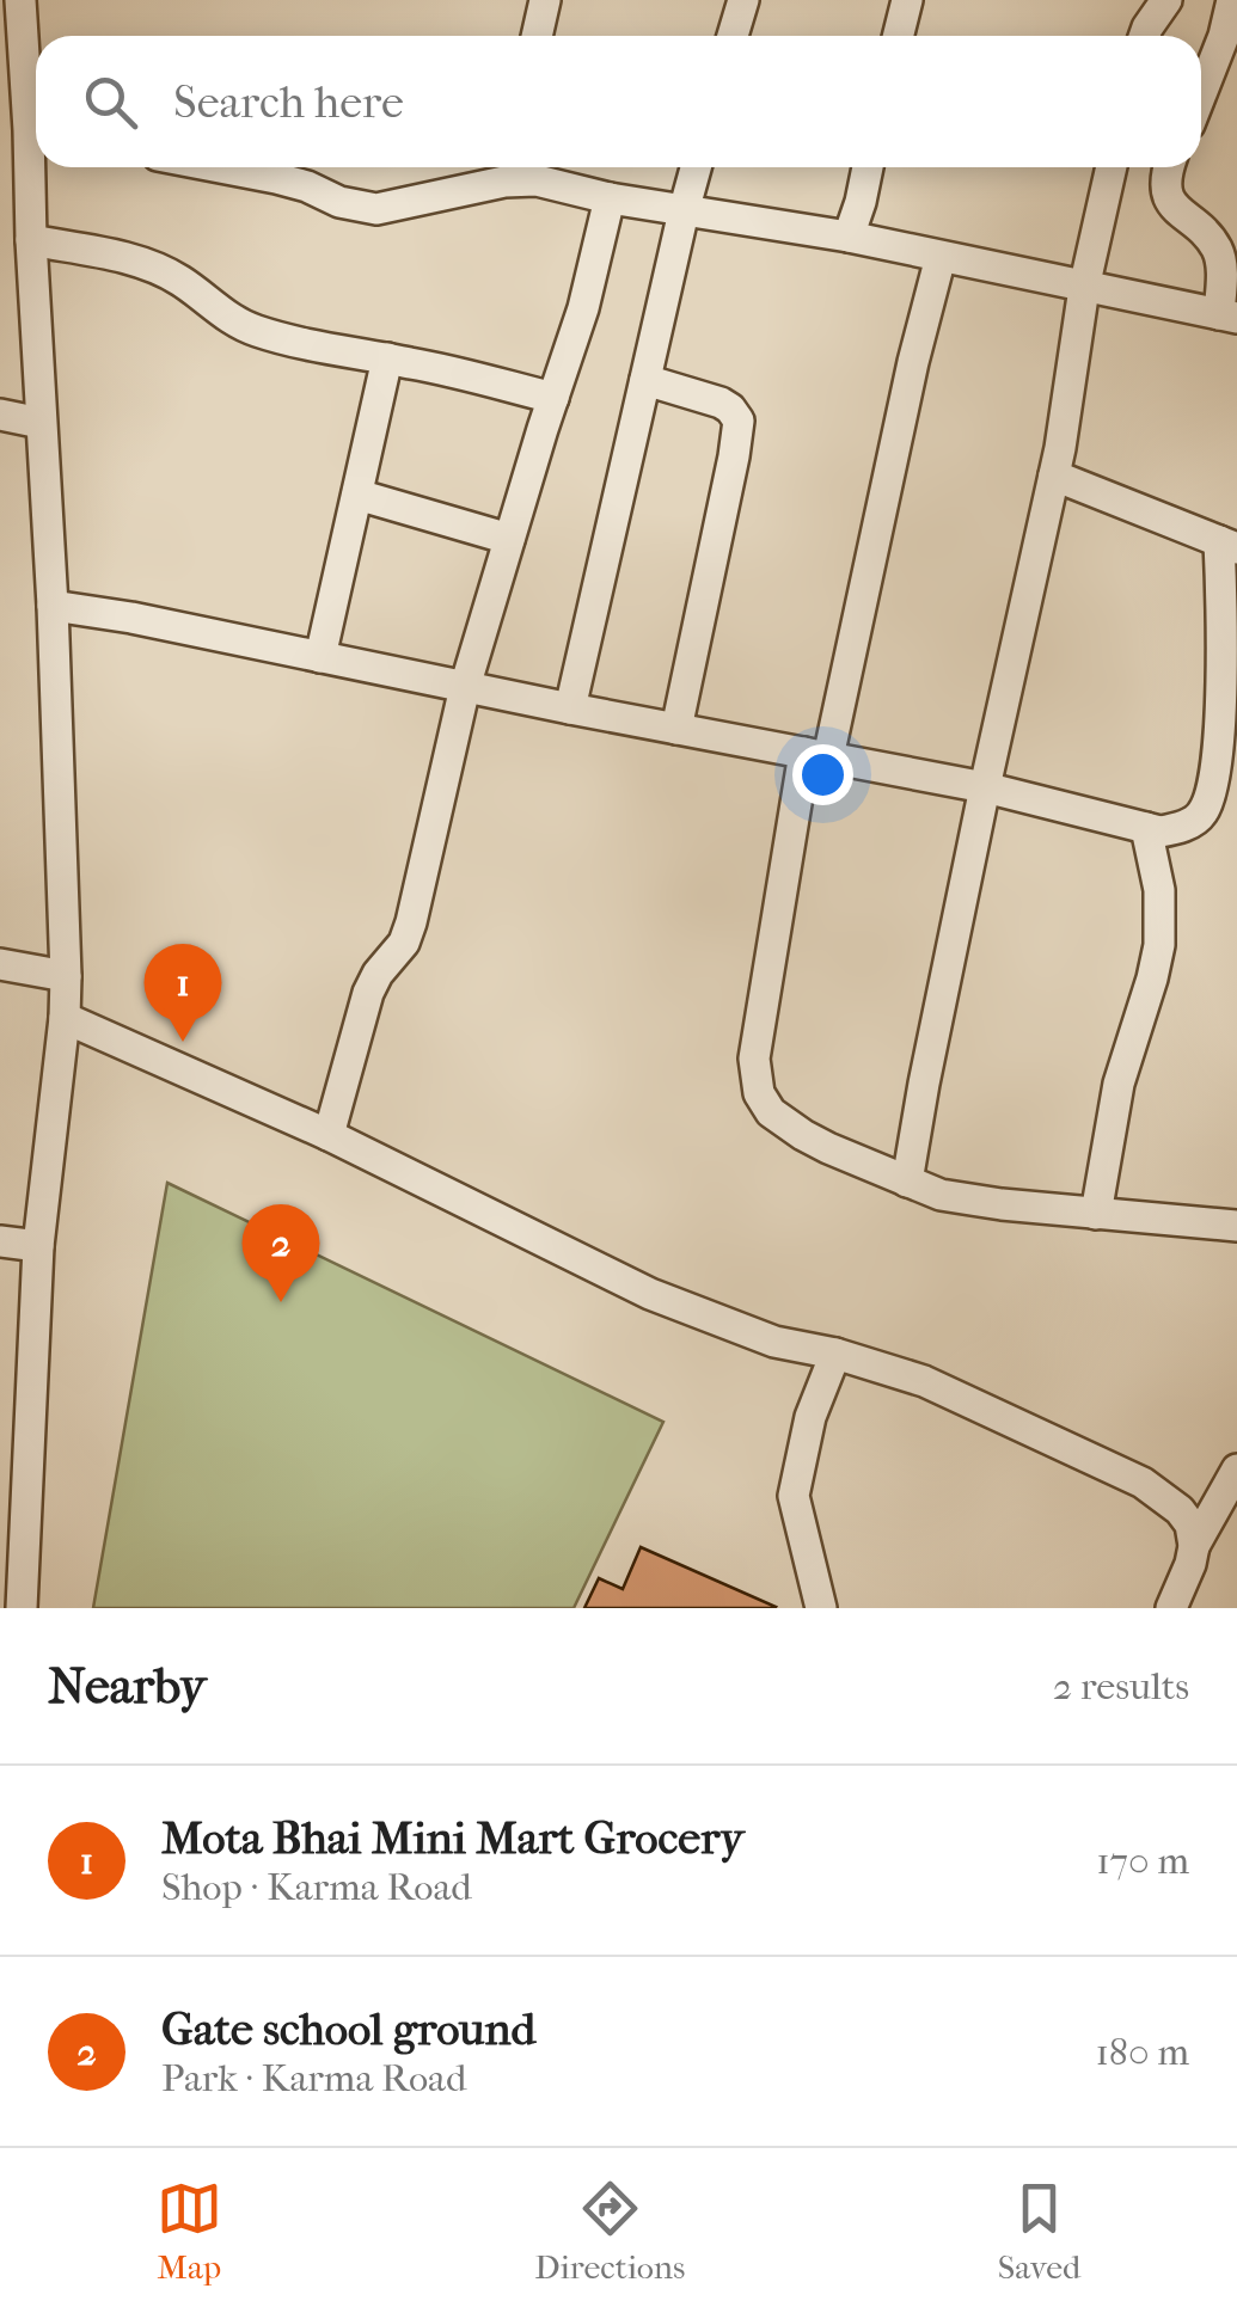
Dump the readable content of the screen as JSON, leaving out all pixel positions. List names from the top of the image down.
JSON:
{
  "page": {
    "search": "Search here",
    "pins": ["1", "2"],
    "heading": ["Nearby", "2 results"],
    "list": [
      {
        "mark": "1",
        "name": "Mota Bhai Mini Mart Grocery",
        "note": "Shop · Karma Road",
        "value": "170 m"
      },
      {
        "mark": "2",
        "name": "Gate school ground",
        "note": "Park · Karma Road",
        "value": "180 m"
      }
    ],
    "nav": ["Map", "Directions", "Saved"]
  }
}
